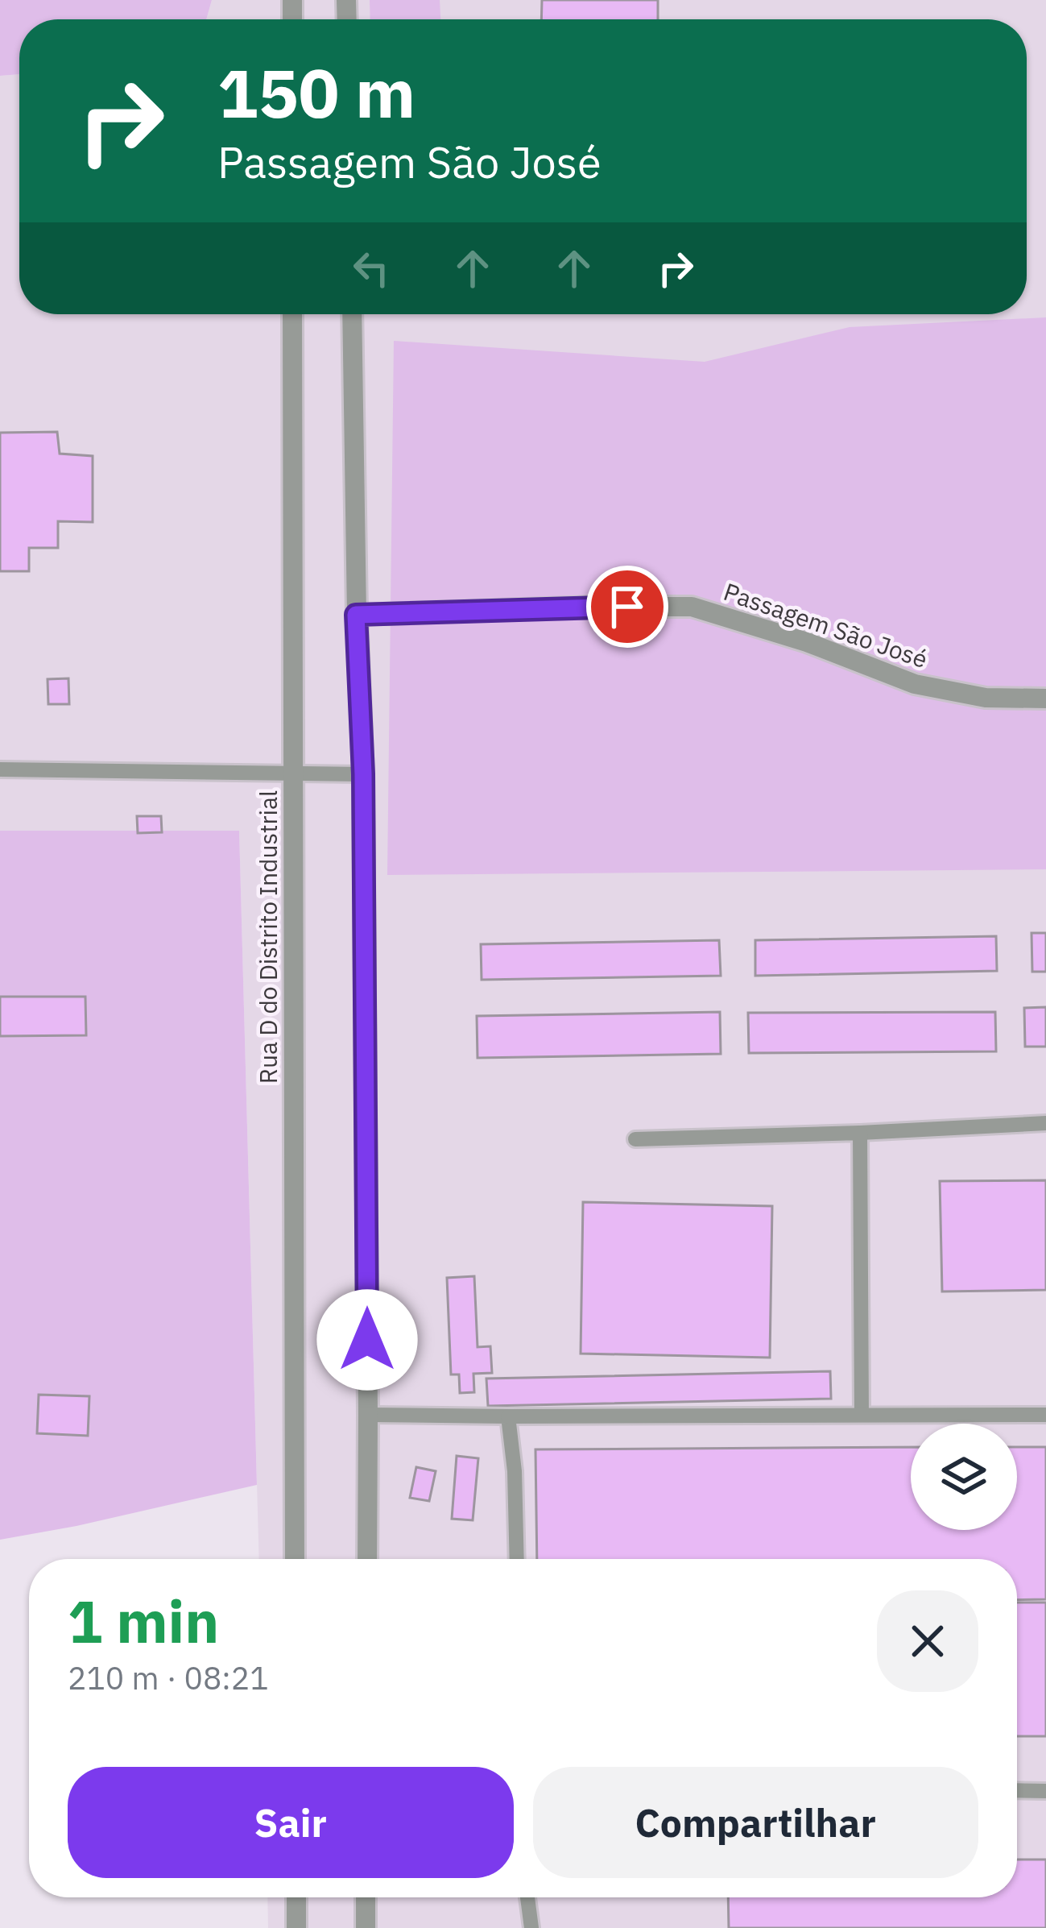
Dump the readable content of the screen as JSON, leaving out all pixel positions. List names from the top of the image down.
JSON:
{
  "streets": {
    "street": ["Passagem São José", "Rua D do Distrito Industrial"]
  },
  "page": {
    "turn": ["150 m", "Passagem São José"],
    "heading": ["1 min", "210 m · 08:21"],
    "buttons": ["Sair", "Compartilhar"]
  }
}
